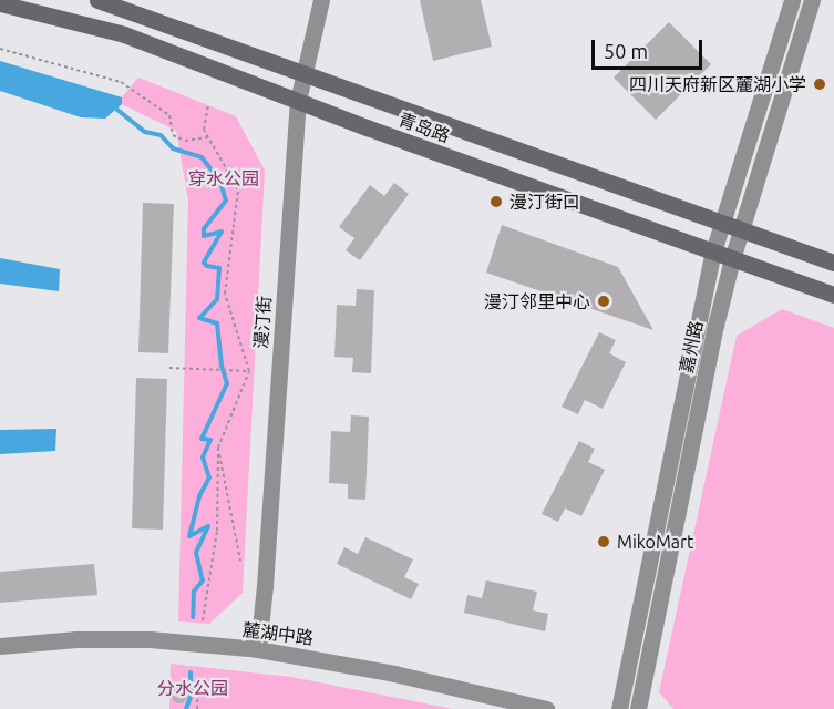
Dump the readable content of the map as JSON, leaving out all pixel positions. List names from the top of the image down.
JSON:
{
  "streets": {
    "main road": ["青岛路"],
    "street": ["漫汀街", "嘉州路", "麓湖中路"]
  },
  "crossings": [
    ["青岛路", "漫汀街"],
    ["青岛路", "嘉州路"],
    ["漫汀街", "麓湖中路"]
  ],
  "parks": ["穿水公园", "分水公园"],
  "places": [
    "四川天府新区麓湖小学",
    "漫汀街口",
    "漫汀邻里中心",
    "MikoMart"
  ],
  "scale_bar": "50 m"
}
